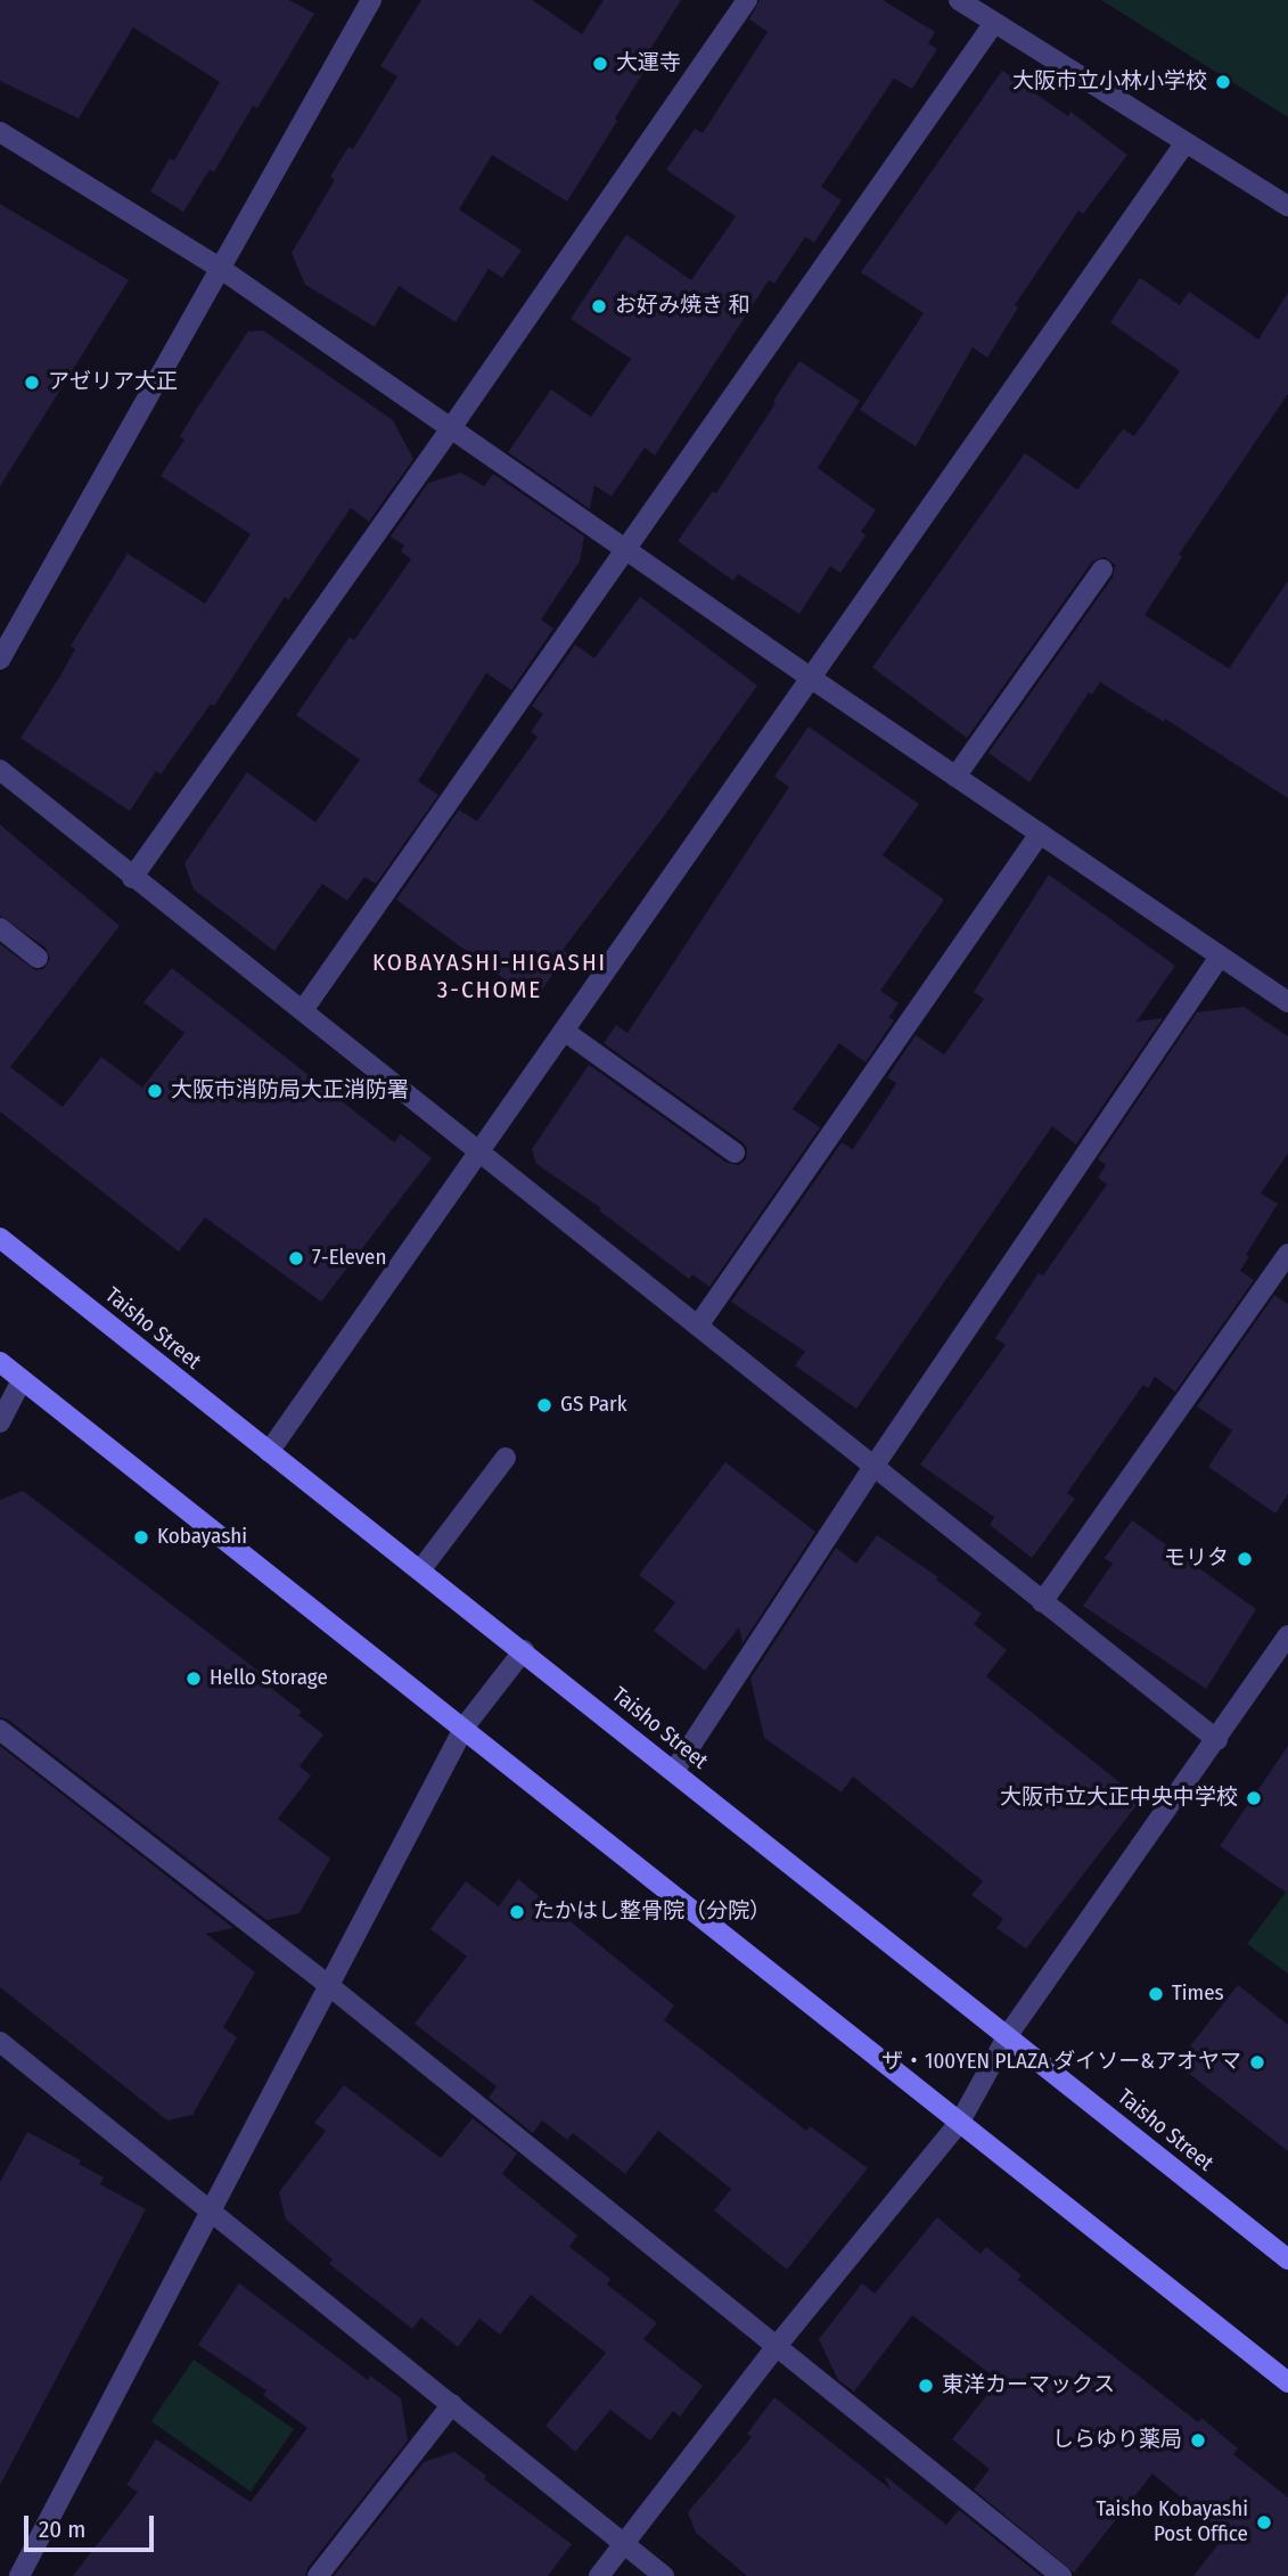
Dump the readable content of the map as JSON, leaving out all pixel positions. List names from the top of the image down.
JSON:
{
  "streets": {
    "main road": ["Taisho Street"]
  },
  "districts": ["KOBAYASHI-HIGASHI 3-CHOME"],
  "places": [
    "大運寺",
    "大阪市立小林小学校",
    "お好み焼き 和",
    "アゼリア大正",
    "大阪市消防局大正消防署",
    "7-Eleven",
    "GS Park",
    "Kobayashi",
    "モリタ",
    "Hello Storage",
    "大阪市立大正中央中学校",
    "たかはし整骨院（分院）",
    "Times",
    "ザ・100YEN PLAZA ダイソー&アオヤマ",
    "東洋カーマックス",
    "しらゆり薬局",
    "Taisho Kobayashi Post Office"
  ],
  "scale_bar": "20 m"
}
